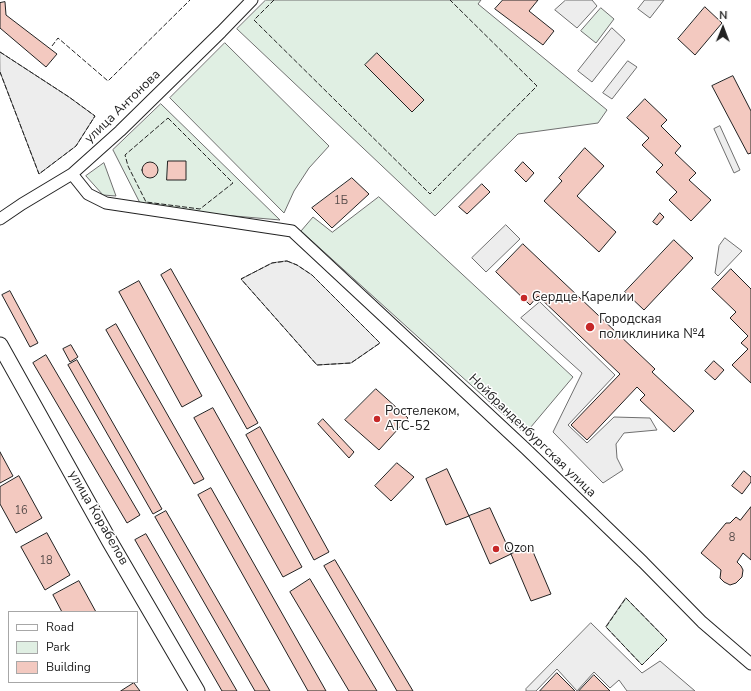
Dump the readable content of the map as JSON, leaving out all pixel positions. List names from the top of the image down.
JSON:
{
  "streets": {
    "street": ["улица Антонова", "Нойбранденбургская улица", "улица Корабелов"]
  },
  "crossings": [
    ["улица Антонова", "Нойбранденбургская улица"]
  ],
  "places": [
    "Сердце Карелии",
    "Городская поликлиника №4",
    "Ростелеком, АТС-52",
    "Ozon"
  ],
  "house_numbers": [
    "1Б",
    "16",
    "8",
    "18"
  ],
  "legend": ["Road", "Park", "Building"],
  "north": "top"
}
